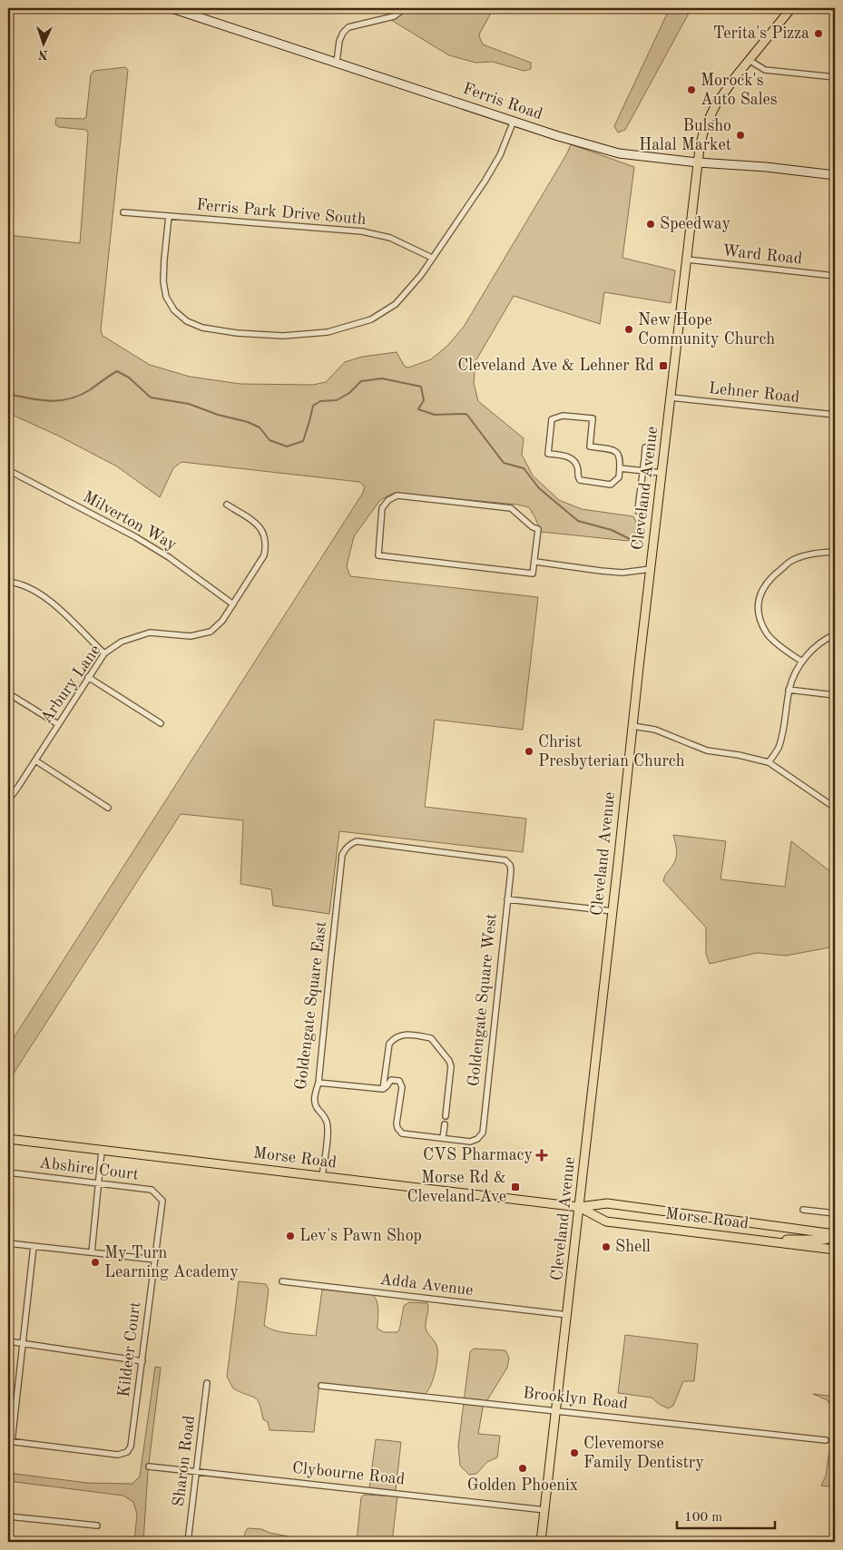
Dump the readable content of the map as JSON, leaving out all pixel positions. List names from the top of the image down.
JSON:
{
  "streets": {
    "main road": ["Ferris Road", "Cleveland Avenue", "Morse Road"],
    "street": [
      "Ferris Park Drive South",
      "Ward Road",
      "Lehner Road",
      "Milverton Way",
      "Arbury Lane",
      "Goldengate Square West",
      "Goldengate Square East",
      "Abshire Court",
      "Adda Avenue",
      "Kildeer Court",
      "Brooklyn Road",
      "Sharon Road",
      "Clybourne Road"
    ]
  },
  "crossings": [
    ["Ferris Road", "Cleveland Avenue"],
    ["Ward Road", "Cleveland Avenue"],
    ["Lehner Road", "Cleveland Avenue"],
    ["Cleveland Avenue", "Morse Road"],
    ["Cleveland Avenue", "Adda Avenue"],
    ["Cleveland Avenue", "Brooklyn Road"],
    ["Cleveland Avenue", "Clybourne Road"],
    ["Milverton Way", "Arbury Lane"],
    ["Goldengate Square West", "Goldengate Square East"],
    ["Goldengate Square East", "Morse Road"],
    ["Abshire Court", "Kildeer Court"],
    ["Sharon Road", "Clybourne Road"]
  ],
  "places": {
    "other": [
      "Terita's Pizza",
      "Morock's Auto Sales",
      "Bulsho Halal Market",
      "Speedway",
      "New Hope Community Church",
      "Christ Presbyterian Church",
      "Lev's Pawn Shop",
      "Shell",
      "My Turn Learning Academy",
      "Clevemorse Family Dentistry",
      "Golden Phoenix"
    ],
    "transit": ["Cleveland Ave & Lehner Rd", "Morse Rd & Cleveland Ave"],
    "health": ["CVS Pharmacy"]
  },
  "scale_bar": "100 m",
  "north": "bottom"
}
